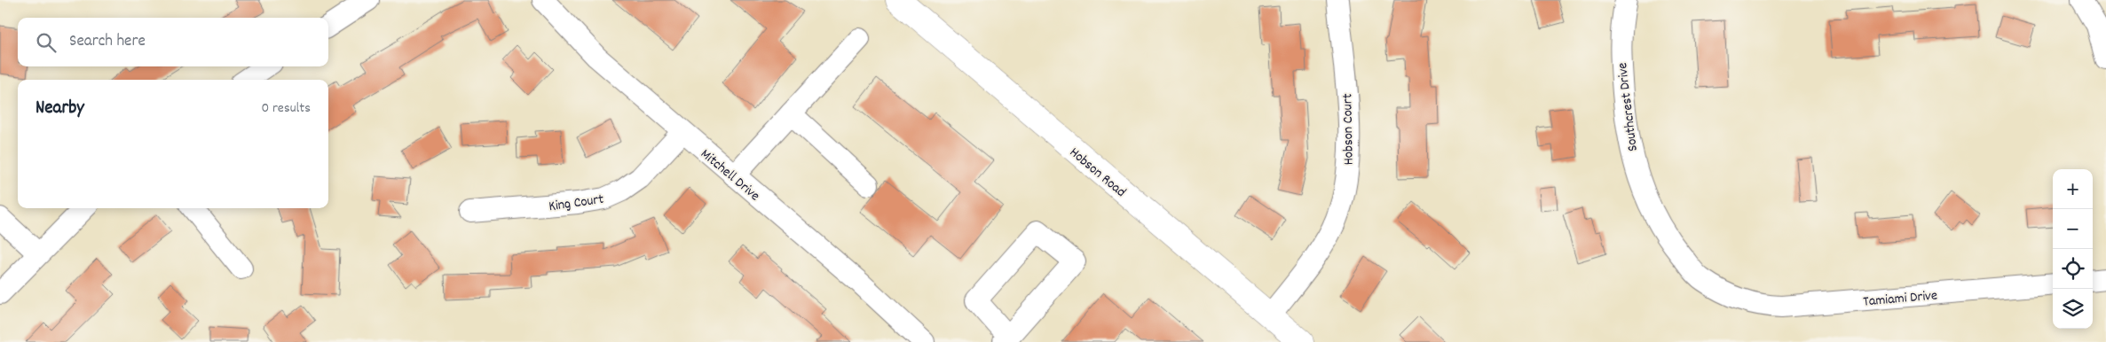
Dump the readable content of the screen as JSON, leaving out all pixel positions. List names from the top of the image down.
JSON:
{
  "streets": {
    "main road": ["Hobson Road"],
    "street": [
      "Southcrest Drive",
      "Hobson Court",
      "Mitchell Drive",
      "King Court",
      "Tamiami Drive"
    ]
  },
  "crossings": [
    ["Southcrest Drive", "Tamiami Drive"],
    ["Hobson Court", "Hobson Road"],
    ["Mitchell Drive", "King Court"]
  ],
  "page": {
    "search": "Search here",
    "heading": ["Nearby", "0 results"],
    "map_buttons": ["+", "−"]
  }
}
